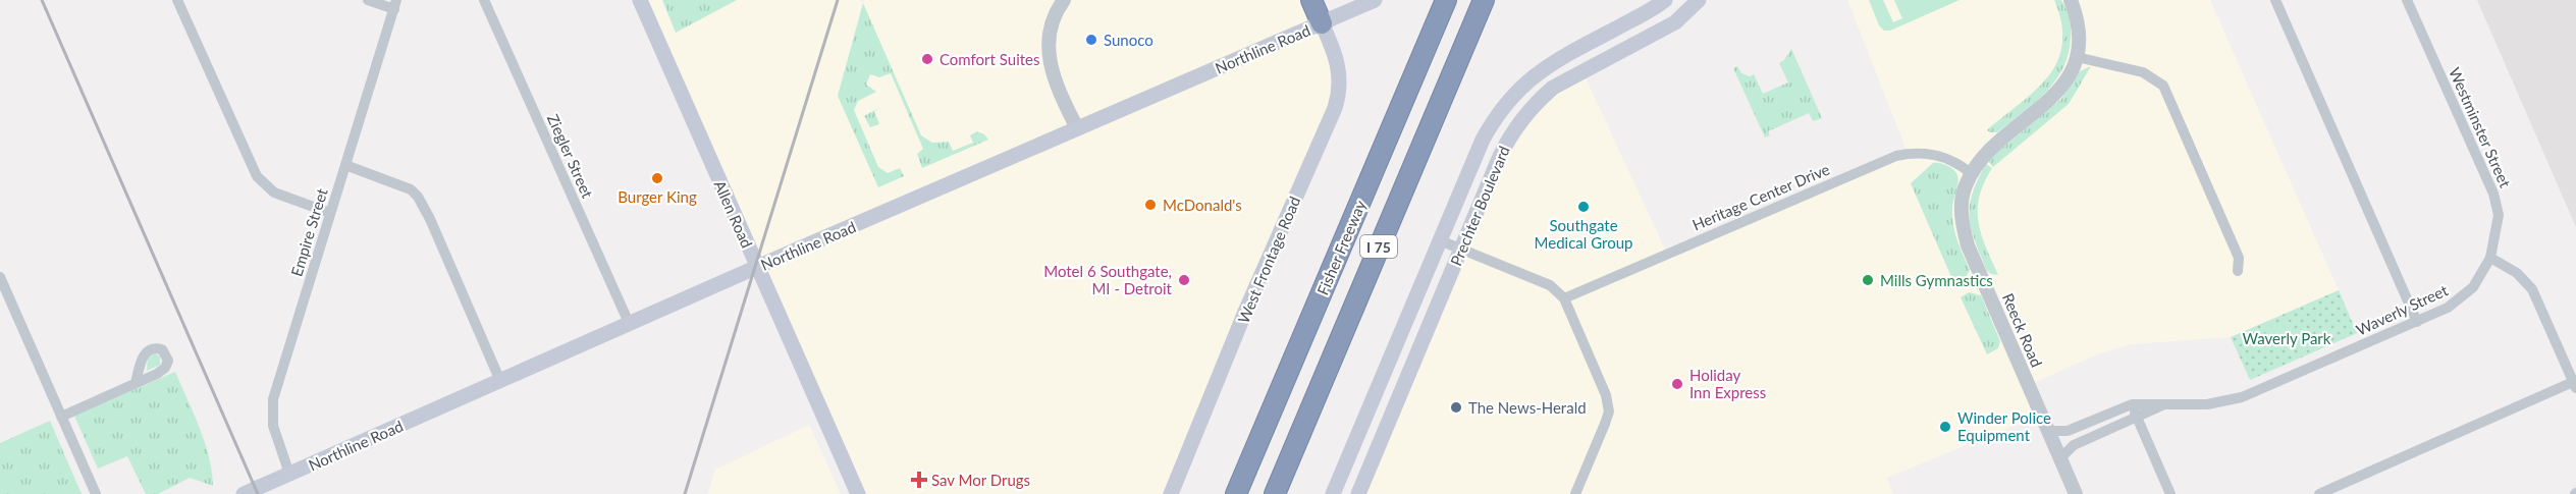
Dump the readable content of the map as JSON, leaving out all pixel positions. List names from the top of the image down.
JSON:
{
  "streets": {
    "highway": ["I 75", "Fisher Freeway"],
    "main road": [
      "Northline Road",
      "Prechter Boulevard",
      "Allen Road",
      "West Frontage Road"
    ],
    "street": [
      "Westminster Street",
      "Ziegler Street",
      "Heritage Center Drive",
      "Empire Street",
      "Waverly Street",
      "Reeck Road"
    ]
  },
  "crossings": [
    ["Northline Road", "Ziegler Street"],
    ["Northline Road", "Allen Road"],
    ["Northline Road", "Empire Street"],
    ["Northline Road", "West Frontage Road"],
    ["Westminster Street", "Waverly Street"],
    ["Heritage Center Drive", "Reeck Road"],
    ["Waverly Street", "Reeck Road"]
  ],
  "parks": ["Waverly Park"],
  "places": {
    "other": [
      "Sunoco",
      "Comfort Suites",
      "Burger King",
      "McDonald's",
      "Southgate Medical Group",
      "Motel 6 Southgate, MI - Detroit",
      "Mills Gymnastics",
      "Holiday Inn Express",
      "The News-Herald",
      "Winder Police Equipment"
    ],
    "health": ["Sav Mor Drugs"]
  }
}
